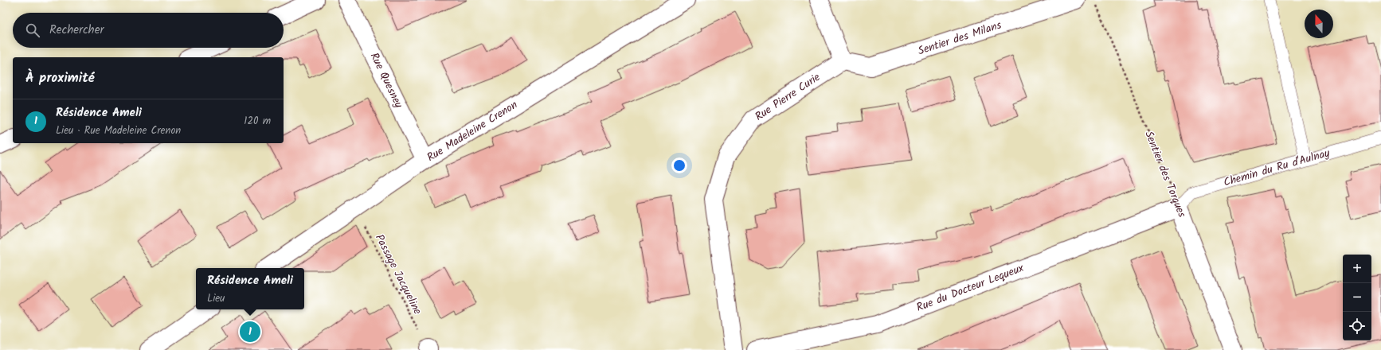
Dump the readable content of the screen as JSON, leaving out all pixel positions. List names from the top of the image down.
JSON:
{
  "streets": {
    "street": [
      "Sentier des Milans",
      "Rue Quesney",
      "Rue Pierre Curie",
      "Rue Madeleine Crenon",
      "Sentier des Torques",
      "Rue du Docteur Lequeux"
    ],
    "lane": ["Chemin du Ru d'Aulnay"],
    "path": ["Passage Jacqueline"]
  },
  "crossings": [
    ["Sentier des Milans", "Rue Pierre Curie"],
    ["Rue Quesney", "Rue Madeleine Crenon"],
    ["Rue Madeleine Crenon", "Passage Jacqueline"],
    ["Chemin du Ru d'Aulnay", "Sentier des Torques"],
    ["Chemin du Ru d'Aulnay", "Rue du Docteur Lequeux"],
    ["Sentier des Torques", "Rue du Docteur Lequeux"]
  ],
  "north": "top",
  "page": {
    "search": "Rechercher",
    "heading": "À proximité",
    "list": [
      {
        "mark": "1",
        "name": "Résidence Ameli",
        "note": "Lieu · Rue Madeleine Crenon",
        "value": "120 m"
      }
    ],
    "map_buttons": ["+", "−"],
    "popup": ["Résidence Ameli", "Lieu"],
    "pins": "1"
  }
}
